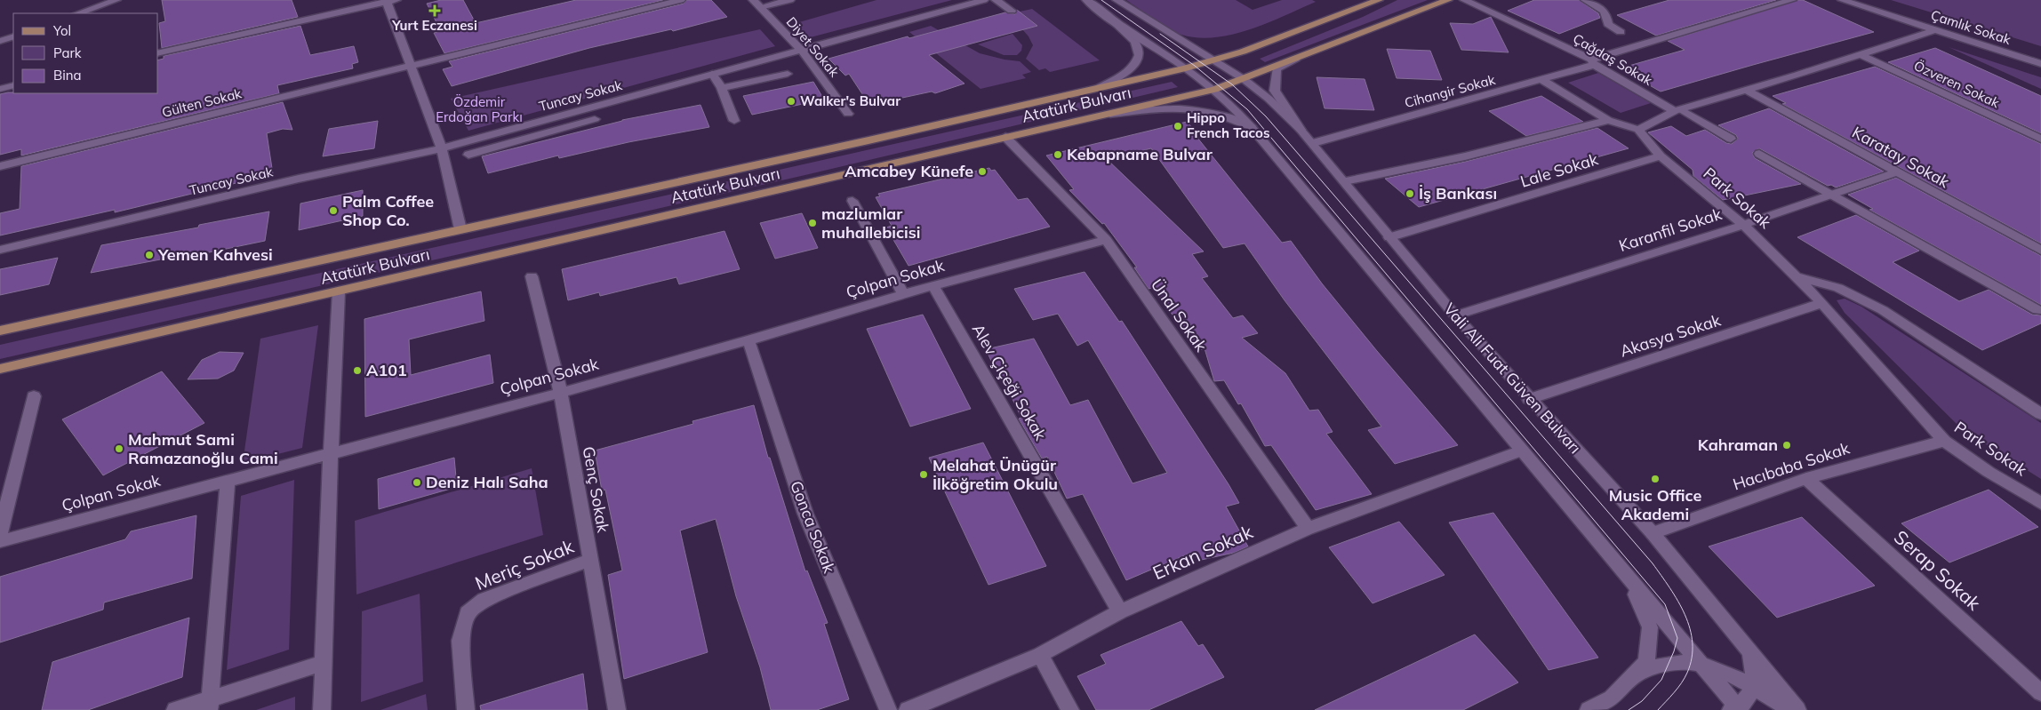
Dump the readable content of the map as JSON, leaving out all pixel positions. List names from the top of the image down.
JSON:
{
  "streets": {
    "main road": ["Atatürk Bulvarı"],
    "street": [
      "Çamlık Sokak",
      "Diyet Sokak",
      "Çağdaş Sokak",
      "Özveren Sokak",
      "Cihangir Sokak",
      "Tuncay Sokak",
      "Gülten Sokak",
      "Karatay Sokak",
      "Lale Sokak",
      "Park Sokak",
      "Karanfil Sokak",
      "Çolpan Sokak",
      "Ünal Sokak",
      "Akasya Sokak",
      "Vali Ali Fuat Güven Bulvarı",
      "Alev Çiçeği Sokak",
      "Hacıbaba Sokak",
      "Genç Sokak",
      "Gonca Sokak",
      "Erkan Sokak",
      "Meriç Sokak",
      "Serap Sokak"
    ]
  },
  "crossings": [
    ["Diyet Sokak", "Tuncay Sokak"],
    ["Çağdaş Sokak", "Cihangir Sokak"],
    ["Cihangir Sokak", "Vali Ali Fuat Güven Bulvarı"],
    ["Atatürk Bulvarı", "Ünal Sokak"],
    ["Atatürk Bulvarı", "Vali Ali Fuat Güven Bulvarı"],
    ["Karatay Sokak", "Karanfil Sokak"],
    ["Lale Sokak", "Park Sokak"],
    ["Lale Sokak", "Vali Ali Fuat Güven Bulvarı"],
    ["Park Sokak", "Karanfil Sokak"],
    ["Park Sokak", "Akasya Sokak"],
    ["Park Sokak", "Hacıbaba Sokak"],
    ["Karanfil Sokak", "Vali Ali Fuat Güven Bulvarı"],
    ["Çolpan Sokak", "Ünal Sokak"],
    ["Çolpan Sokak", "Alev Çiçeği Sokak"],
    ["Çolpan Sokak", "Genç Sokak"],
    ["Çolpan Sokak", "Gonca Sokak"],
    ["Ünal Sokak", "Erkan Sokak"],
    ["Akasya Sokak", "Vali Ali Fuat Güven Bulvarı"],
    ["Vali Ali Fuat Güven Bulvarı", "Hacıbaba Sokak"],
    ["Alev Çiçeği Sokak", "Erkan Sokak"],
    ["Hacıbaba Sokak", "Serap Sokak"],
    ["Genç Sokak", "Meriç Sokak"]
  ],
  "parks": ["Özdemir Erdoğan Parkı"],
  "places": {
    "health": ["Yurt Eczanesi"],
    "other": [
      "Walker's Bulvar",
      "Hippo French Tacos",
      "Kebapname Bulvar",
      "Amcabey Künefe",
      "İş Bankası",
      "Palm Coffee Shop Co.",
      "mazlumlar muhallebicisi",
      "Yemen Kahvesi",
      "A101",
      "Kahraman",
      "Mahmut Sami Ramazanoğlu Cami",
      "Melahat Ünügür İlköğretim Okulu",
      "Music Office Akademi",
      "Deniz Halı Saha"
    ]
  },
  "legend": ["Yol", "Park", "Bina"]
}
